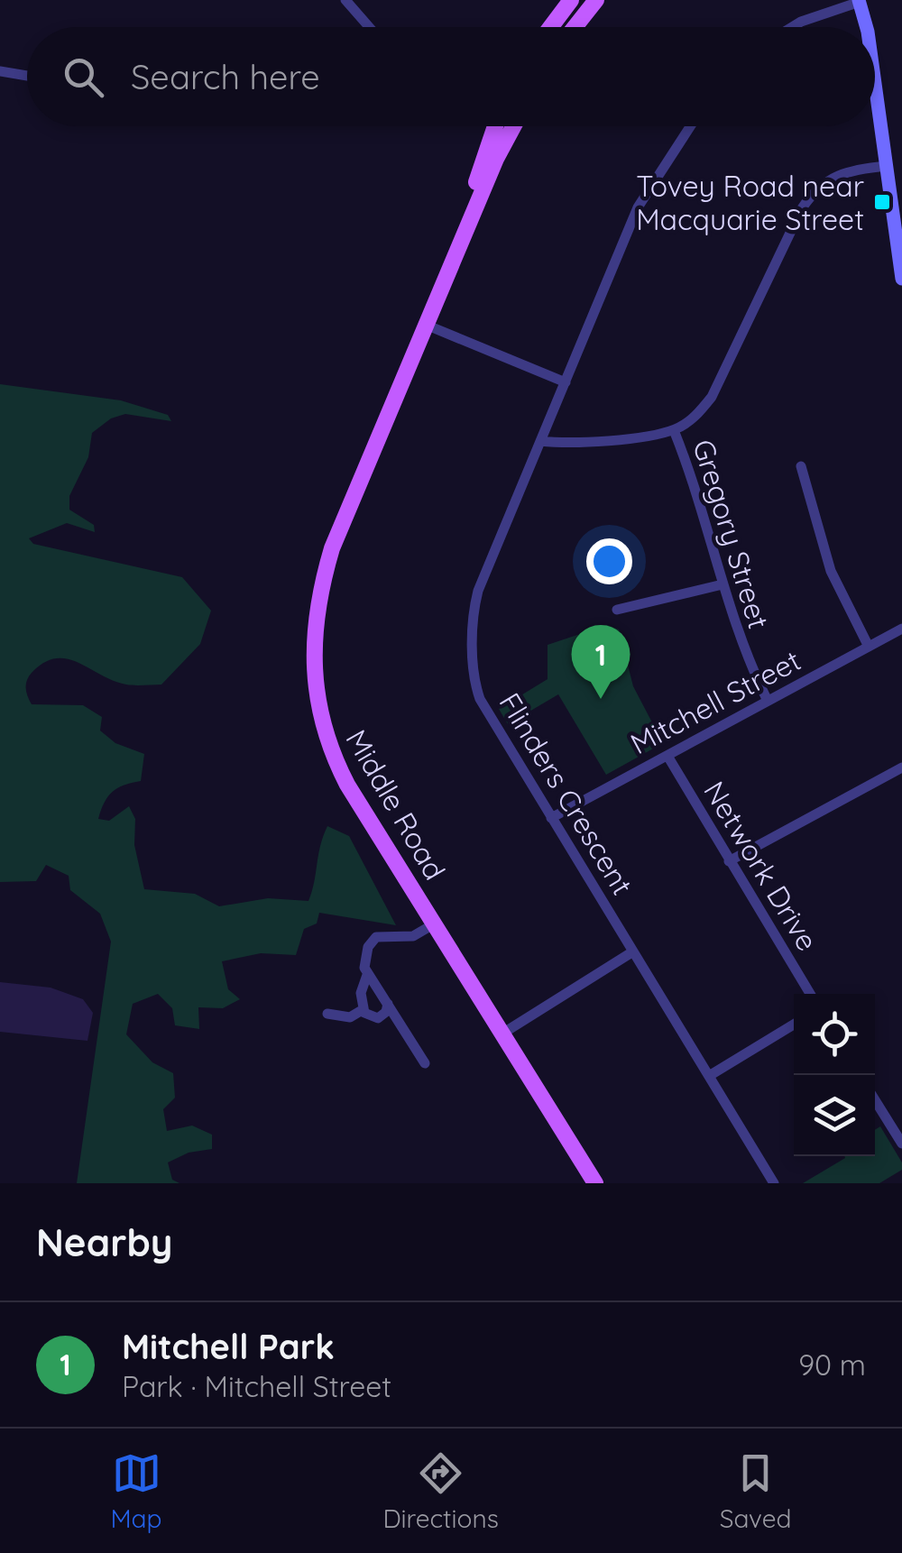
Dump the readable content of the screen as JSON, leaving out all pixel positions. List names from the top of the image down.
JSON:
{
  "streets": {
    "main road": ["Middle Road"],
    "street": [
      "Gregory Street",
      "Mitchell Street",
      "Flinders Crescent",
      "Network Drive"
    ]
  },
  "crossings": [
    ["Gregory Street", "Mitchell Street"],
    ["Mitchell Street", "Flinders Crescent"],
    ["Mitchell Street", "Network Drive"]
  ],
  "places": {
    "transit": ["Tovey Road near Macquarie Street"]
  },
  "page": {
    "search": "Search here",
    "pins": "1",
    "heading": "Nearby",
    "list": [
      {
        "mark": "1",
        "name": "Mitchell Park",
        "note": "Park · Mitchell Street",
        "value": "90 m"
      }
    ],
    "nav": ["Map", "Directions", "Saved"]
  }
}
